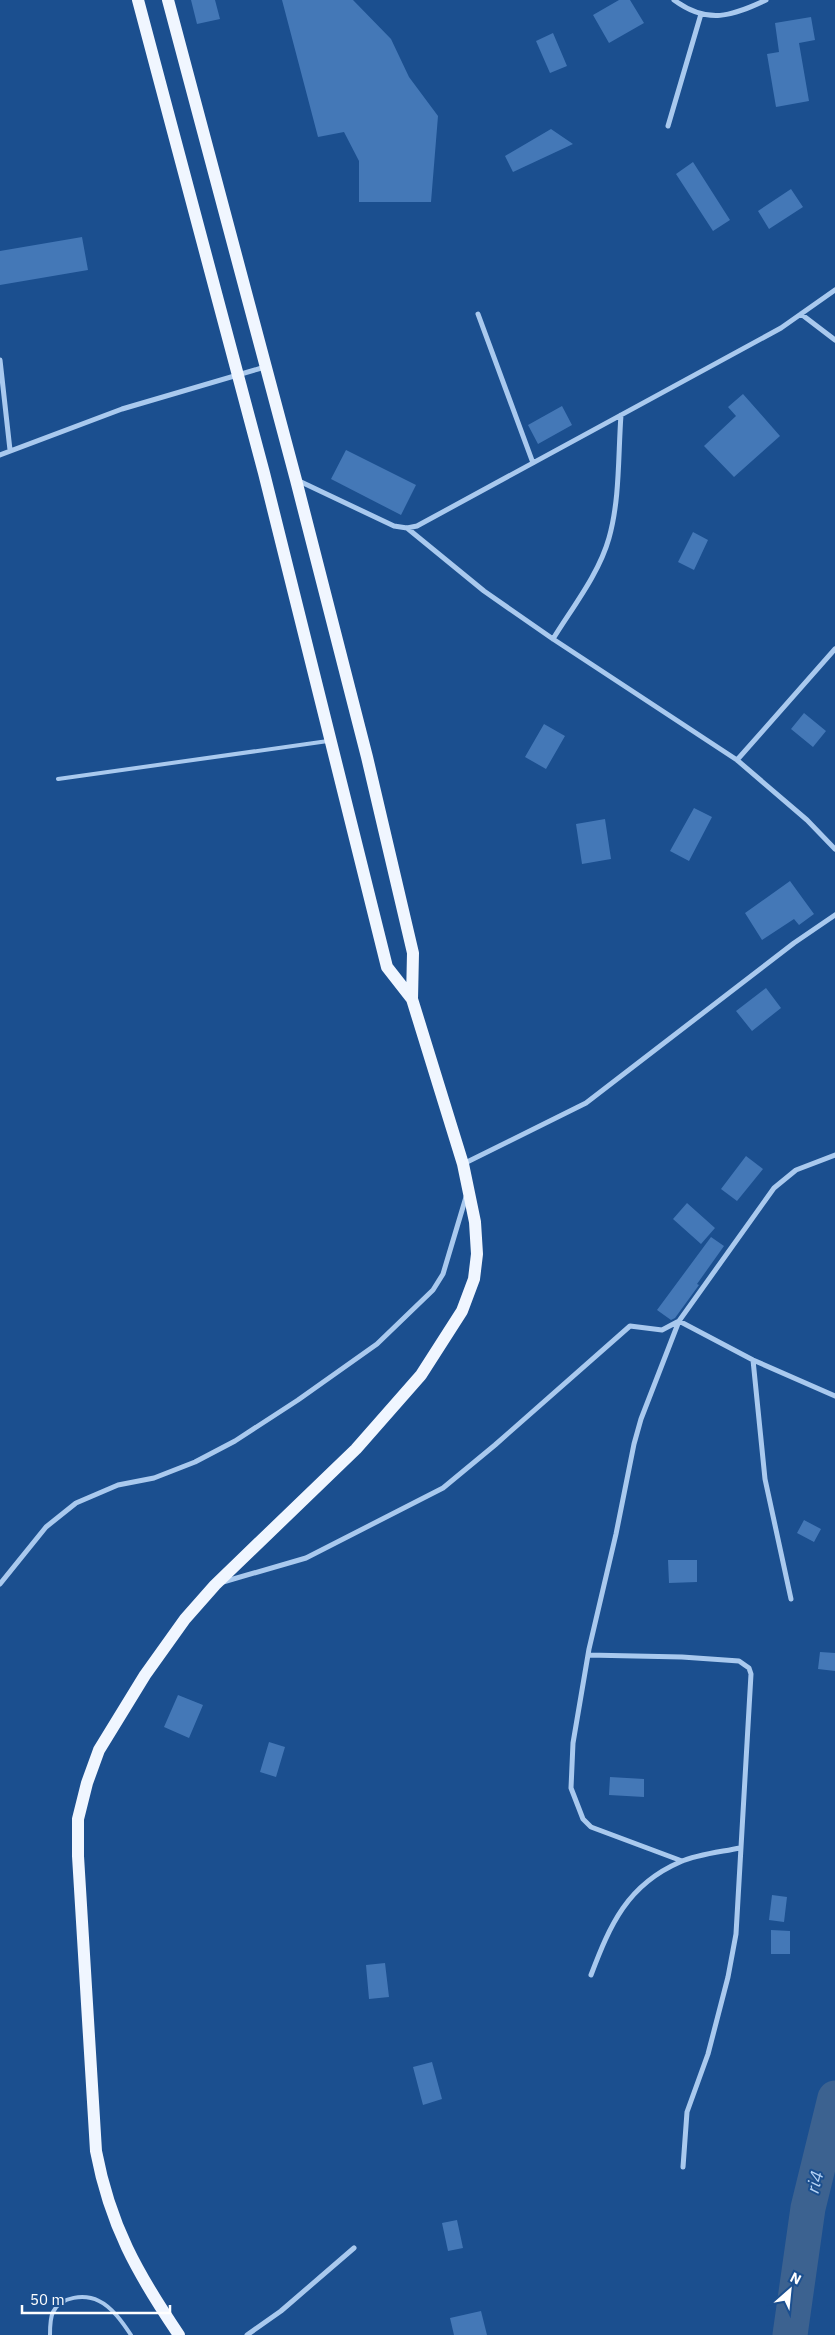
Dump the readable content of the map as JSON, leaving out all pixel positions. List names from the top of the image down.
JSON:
{
  "water": ["ri4"],
  "scale_bar": "50 m",
  "north": "top right"
}
